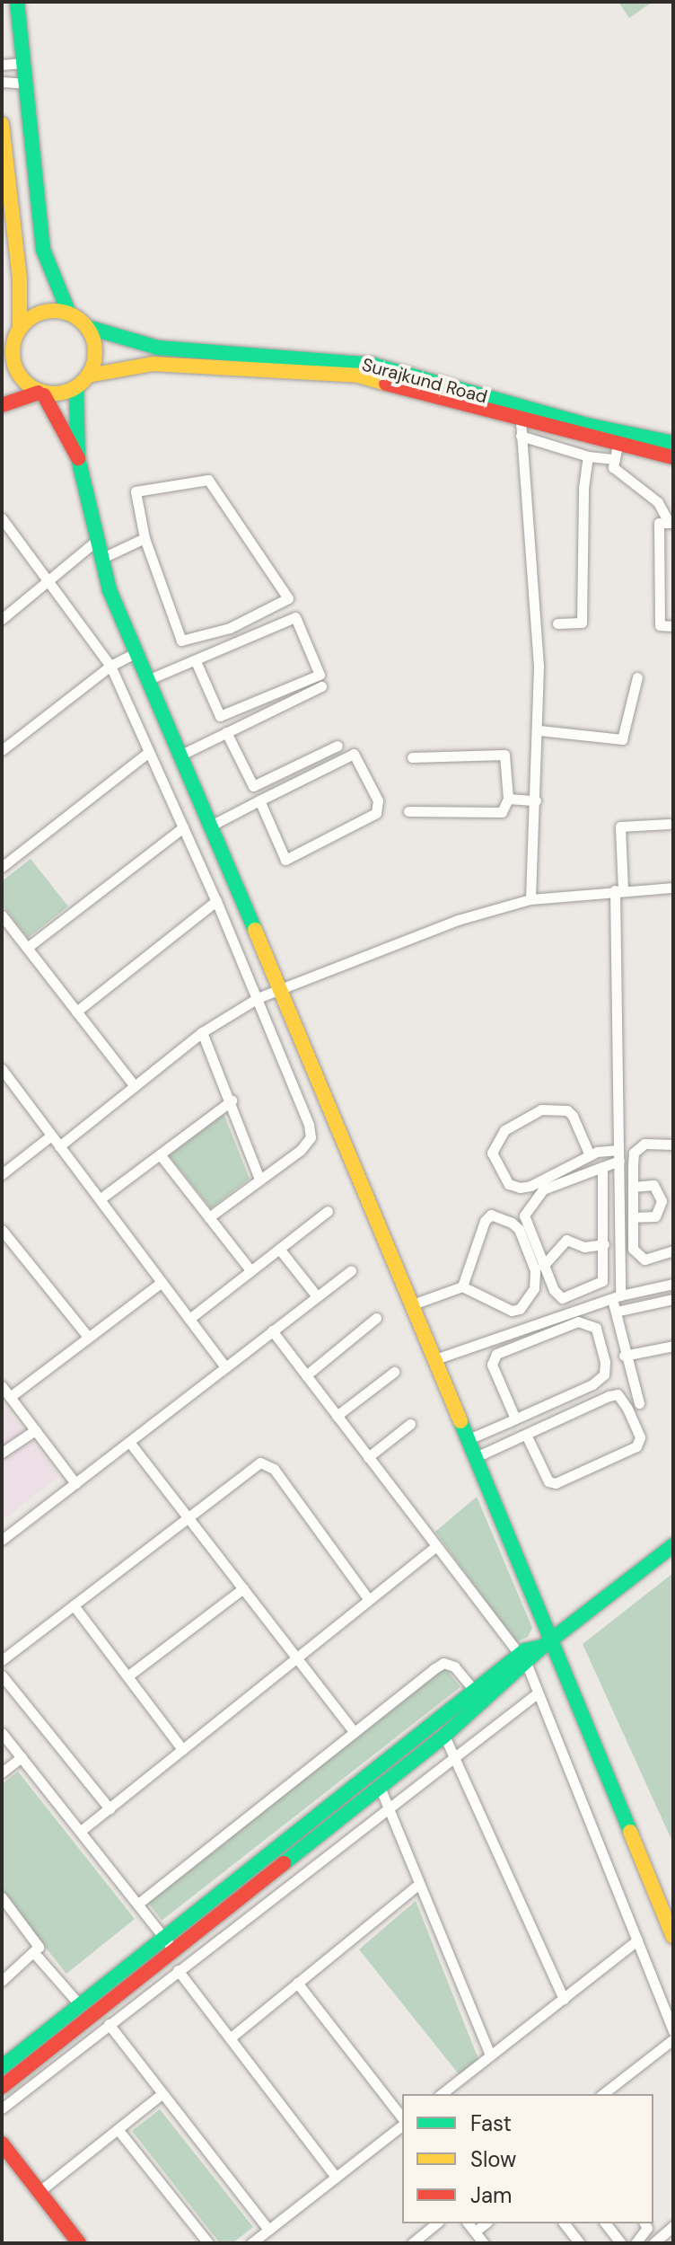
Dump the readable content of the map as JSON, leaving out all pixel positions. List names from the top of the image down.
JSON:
{
  "streets": {
    "street": ["Surajkund Road"]
  },
  "legend": ["Fast", "Slow", "Jam"]
}
